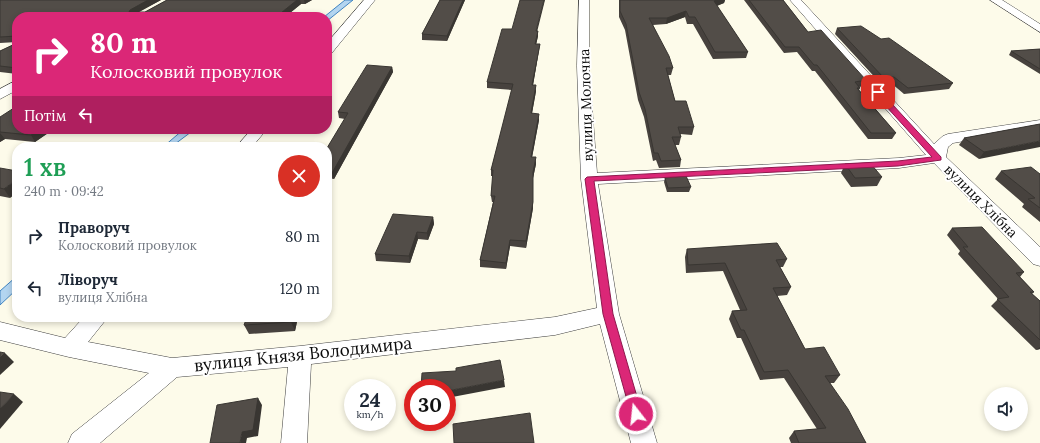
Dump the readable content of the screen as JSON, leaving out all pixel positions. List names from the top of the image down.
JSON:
{
  "streets": {
    "street": ["вулиця Молочна", "вулиця Хлібна", "вулиця Князя Володимира"]
  },
  "crossings": [
    ["вулиця Молочна", "вулиця Князя Володимира"]
  ],
  "page": {
    "turn": ["80 m", "Колосковий провулок"],
    "then": "Потім",
    "heading": ["1 хв", "240 m · 09:42"],
    "list": [
      {
        "name": "Праворуч",
        "note": "Колосковий провулок",
        "value": "80 m"
      },
      {
        "name": "Ліворуч",
        "note": "вулиця Хлібна",
        "value": "120 m"
      }
    ],
    "speed": "24 km/h",
    "limit": "30"
  }
}
